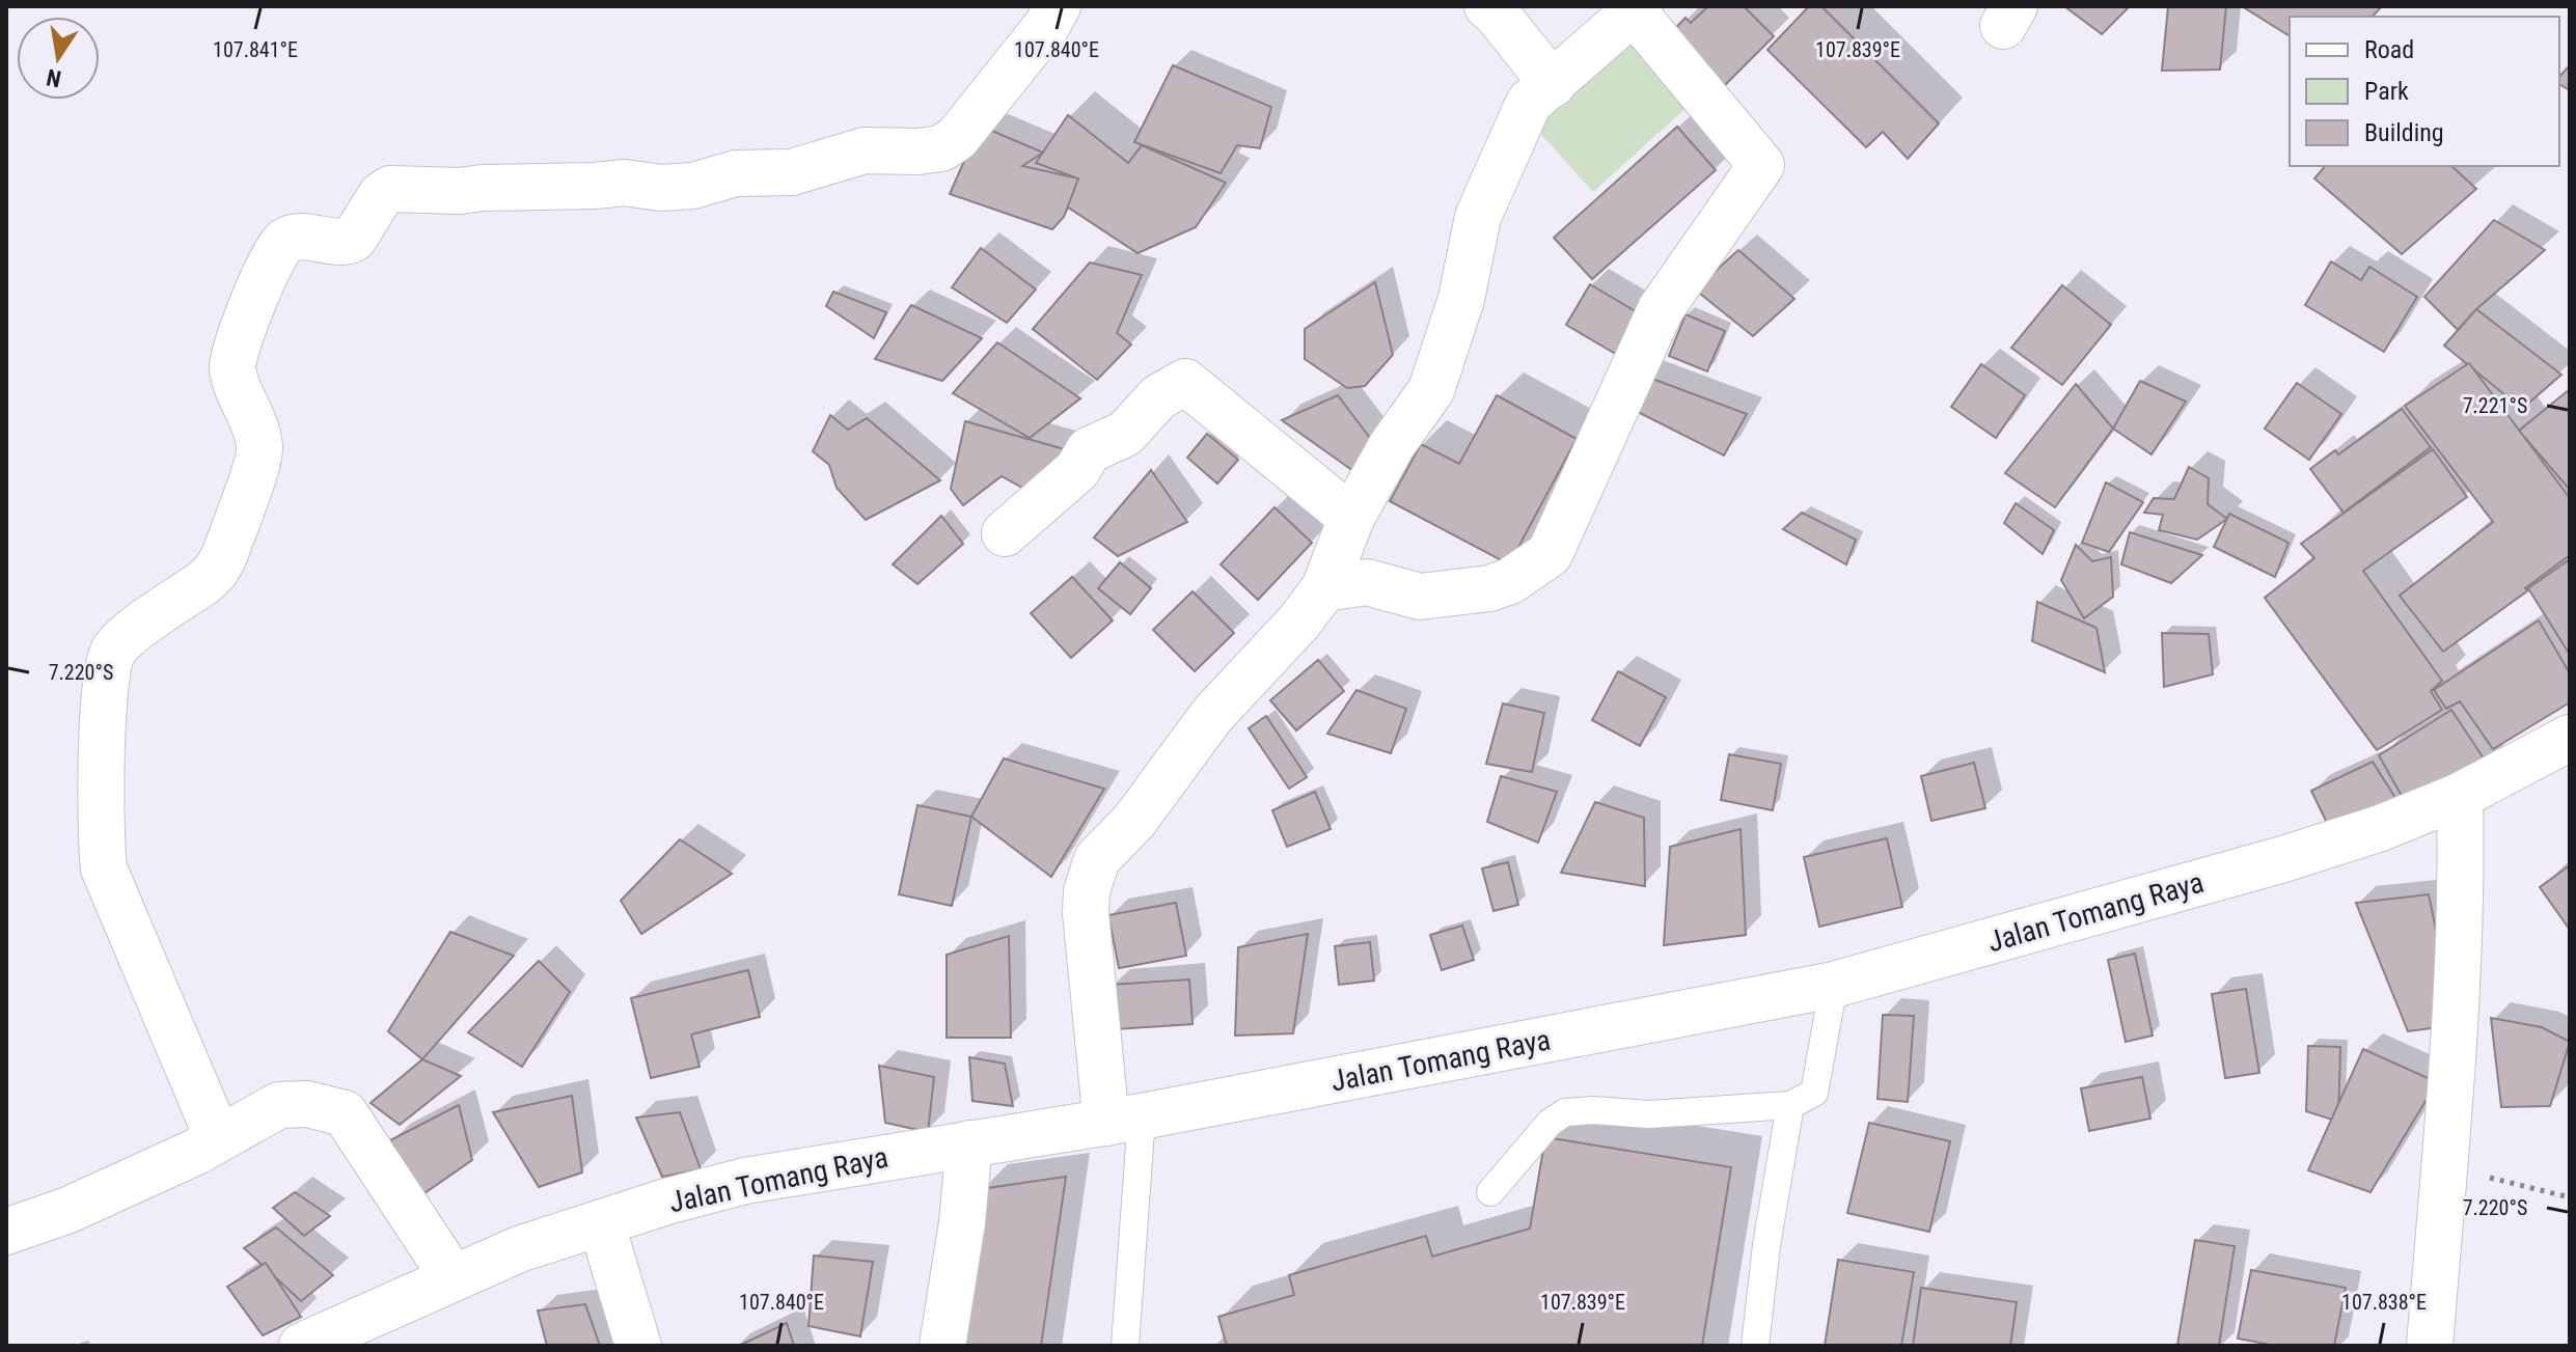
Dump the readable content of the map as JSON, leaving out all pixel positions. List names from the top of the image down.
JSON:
{
  "streets": {
    "street": ["Jalan Tomang Raya"]
  },
  "legend": ["Road", "Park", "Building"],
  "north": "bottom",
  "coordinates": [
    "107.841°E",
    "107.840°E",
    "107.839°E",
    "7.221°S",
    "7.220°S",
    "107.838°E"
  ]
}
